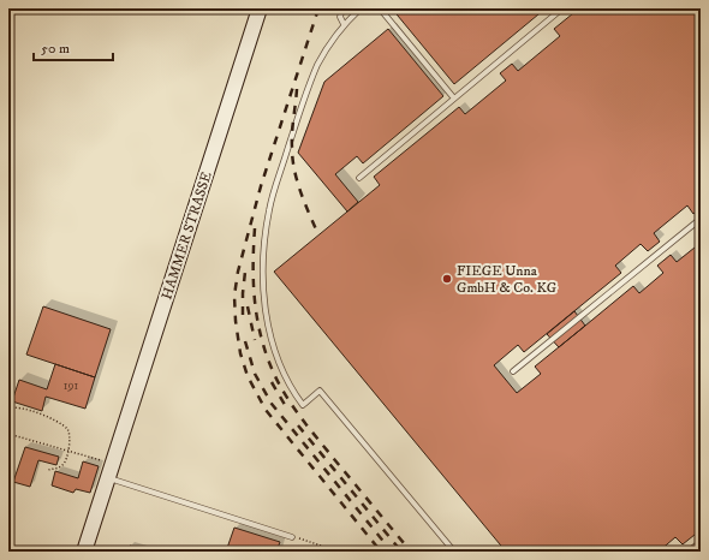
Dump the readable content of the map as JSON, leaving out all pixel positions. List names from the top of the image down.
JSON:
{
  "streets": {
    "main road": ["HAMMER STRASSE"]
  },
  "places": ["FIEGE Unna GmbH & Co. KG"],
  "house_numbers": ["191"],
  "scale_bar": "50 m"
}
